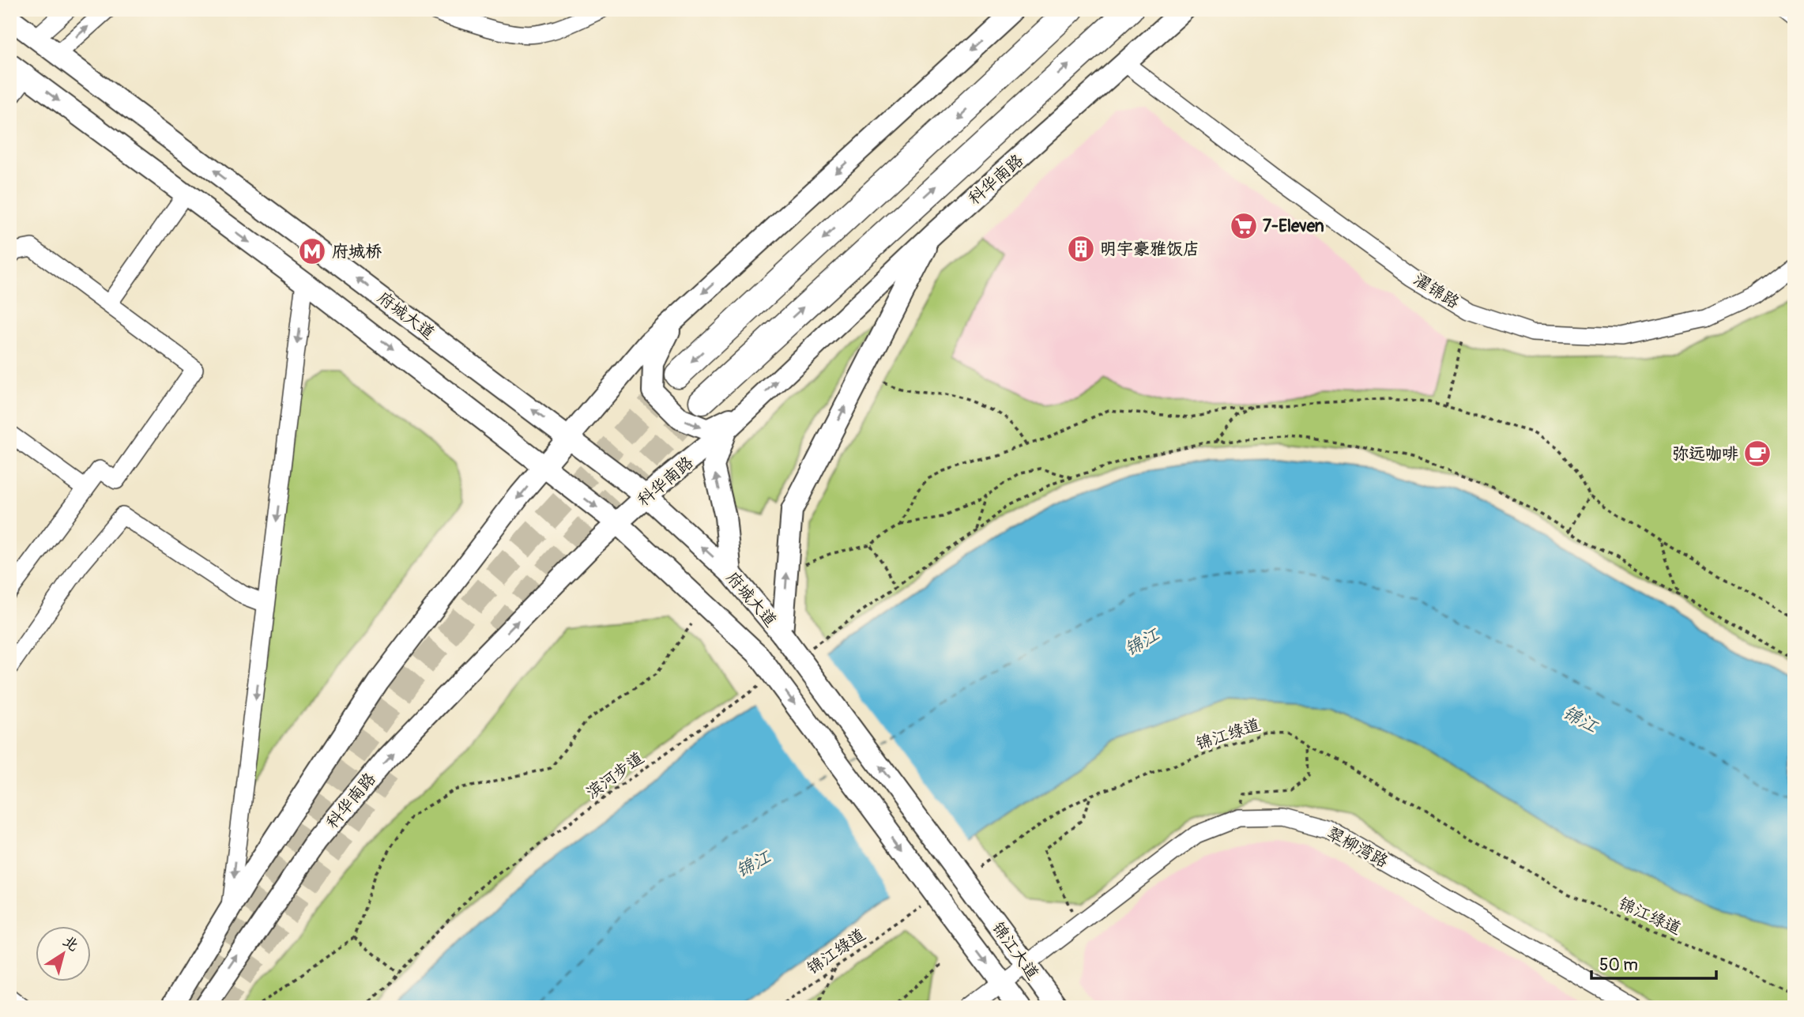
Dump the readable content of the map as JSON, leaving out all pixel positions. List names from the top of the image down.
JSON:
{
  "streets": {
    "highway": ["科华南路"],
    "main road": ["府城大道", "锦江大道"],
    "street": ["濯锦路", "翠柳湾路"],
    "path": ["锦江绿道", "滨河步道"]
  },
  "crossings": [
    ["科华南路", "濯锦路"],
    ["科华南路", "府城大道"],
    ["府城大道", "锦江绿道"],
    ["府城大道", "锦江大道"],
    ["锦江绿道", "锦江大道"],
    ["翠柳湾路", "锦江大道"]
  ],
  "water": ["锦江"],
  "places": {
    "supermarket": ["7-Eleven"],
    "building": ["明宇豪雅饭店"],
    "metro station": ["府城桥"],
    "cafe": ["弥远咖啡"]
  },
  "scale_bar": "50 m",
  "north": "top right"
}
